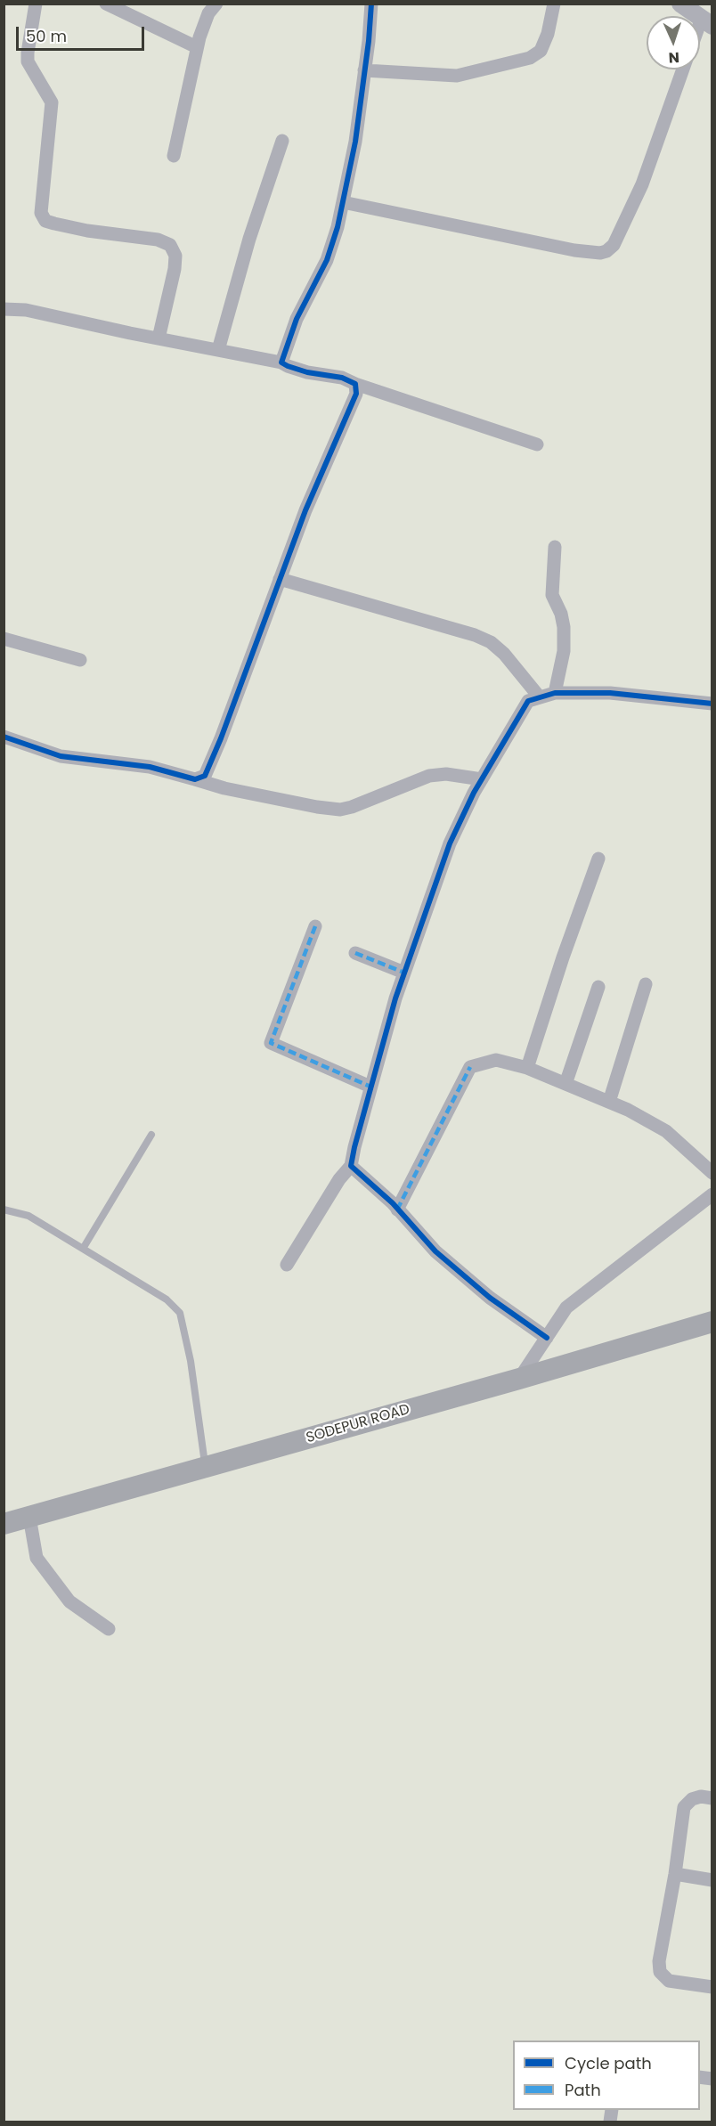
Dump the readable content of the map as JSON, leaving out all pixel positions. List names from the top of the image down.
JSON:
{
  "streets": {
    "main road": ["SODEPUR ROAD"]
  },
  "legend": ["Cycle path", "Path"],
  "scale_bar": "50 m",
  "north": "bottom"
}
